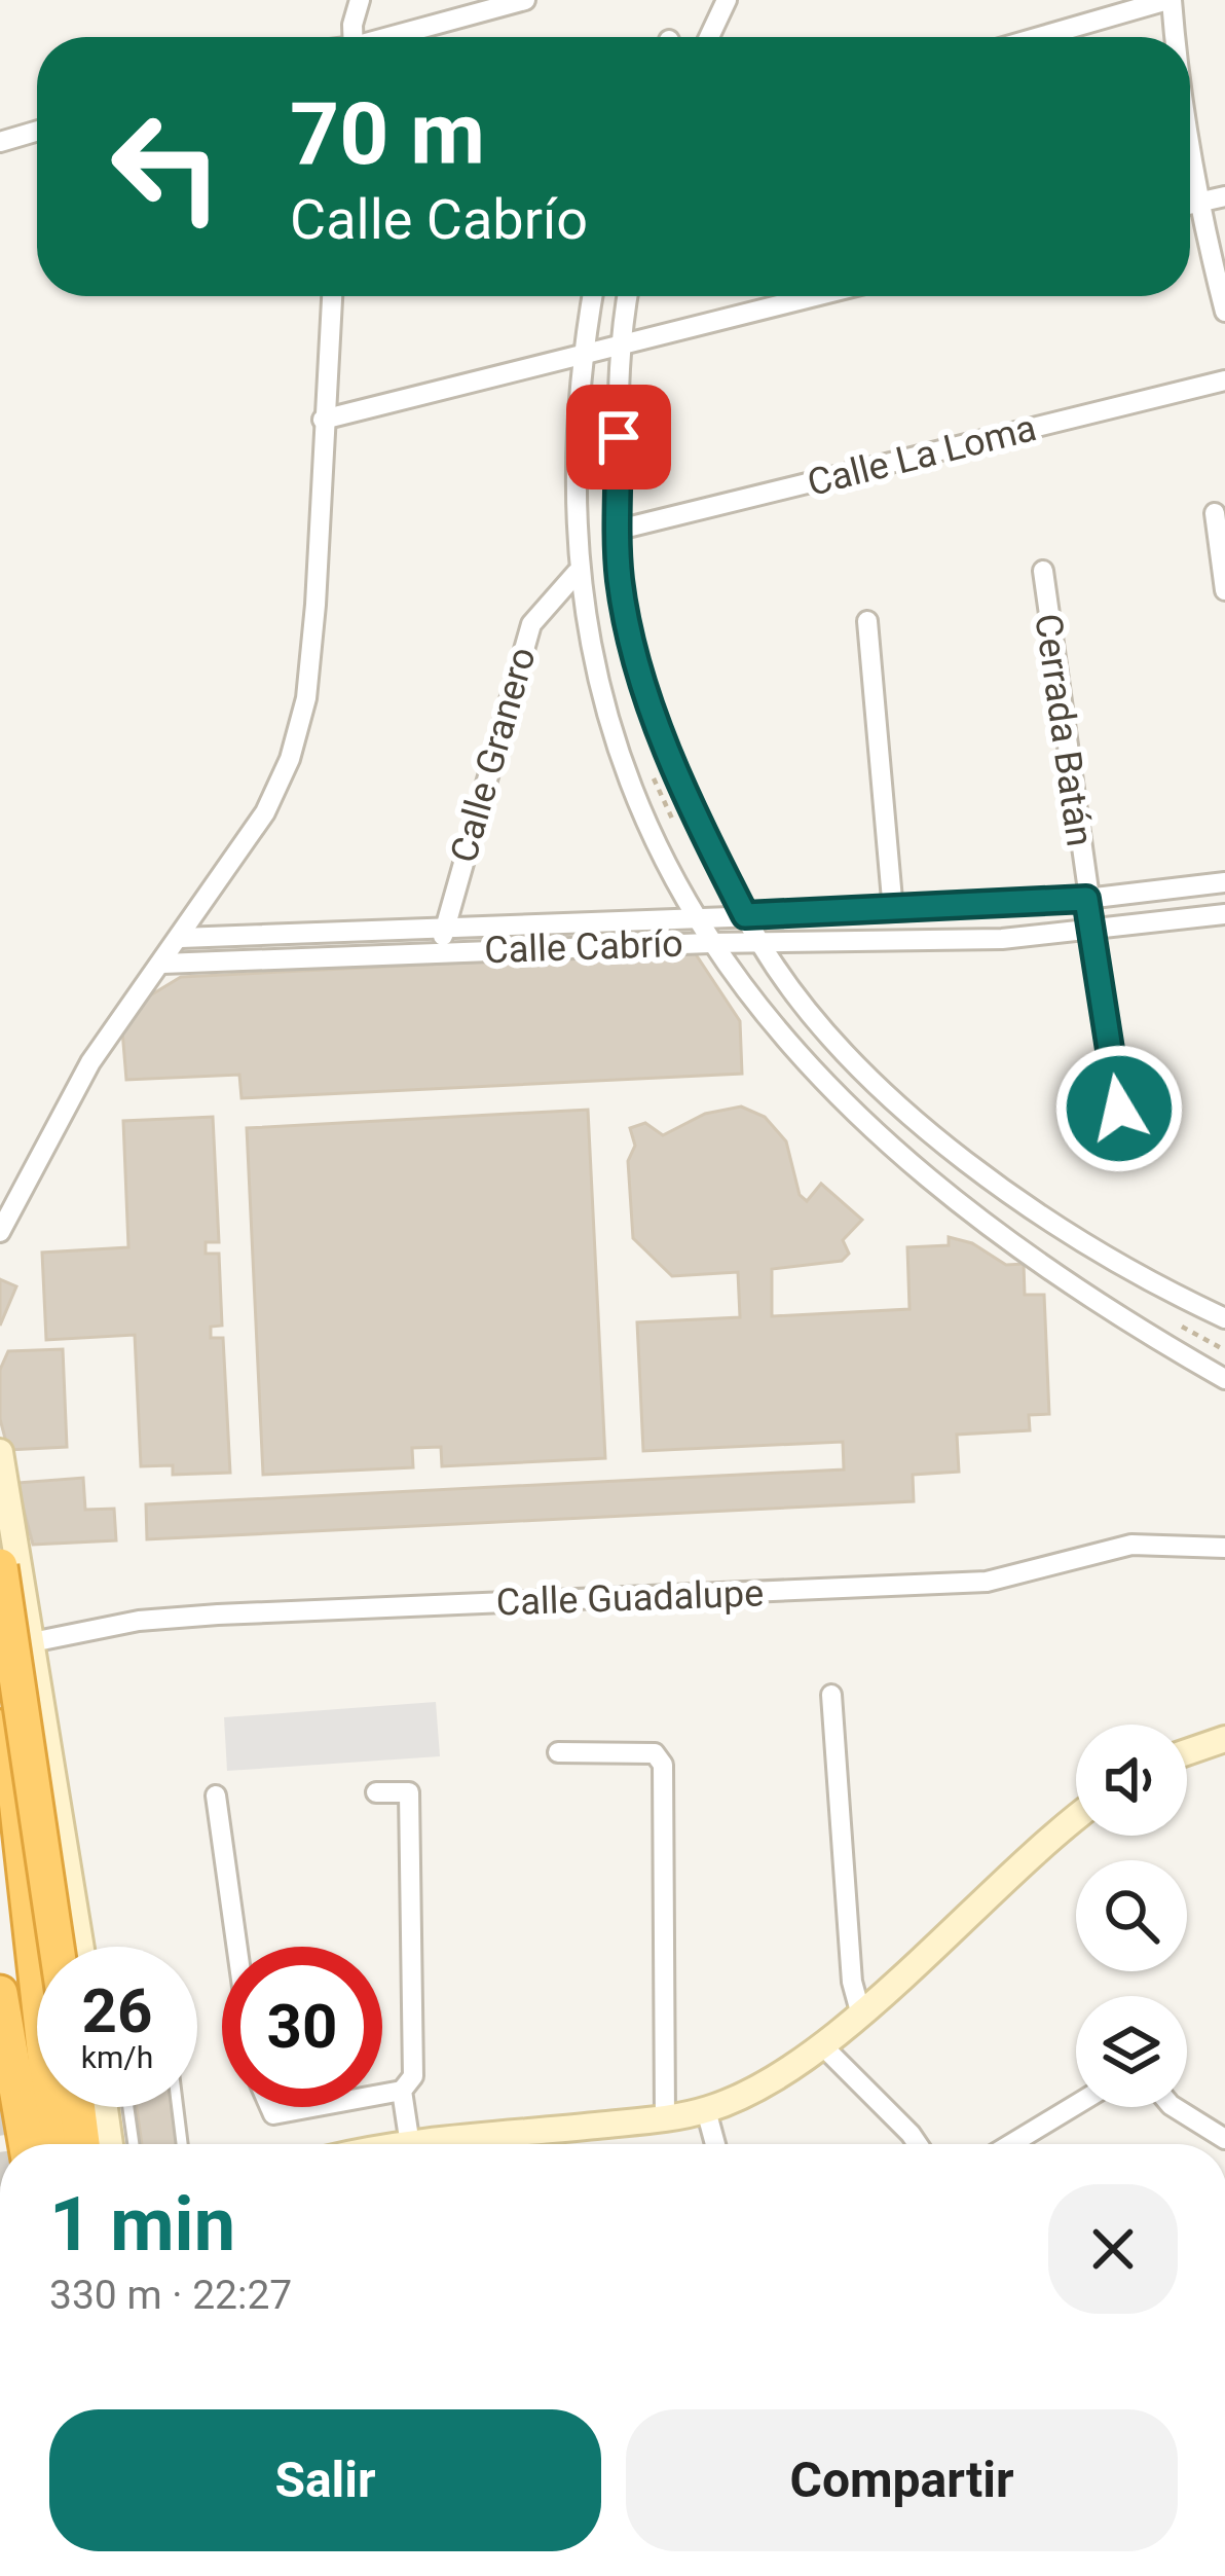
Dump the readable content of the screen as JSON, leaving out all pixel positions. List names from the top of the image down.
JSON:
{
  "streets": {
    "street": [
      "Calle La Loma",
      "Cerrada Batán",
      "Calle Granero",
      "Calle Cabrío",
      "Calle Guadalupe"
    ]
  },
  "crossings": [
    ["Cerrada Batán", "Calle Cabrío"],
    ["Calle Granero", "Calle Cabrío"]
  ],
  "page": {
    "turn": ["70 m", "Calle Cabrío"],
    "speed": "26 km/h",
    "limit": "30",
    "heading": ["1 min", "330 m · 22:27"],
    "buttons": ["Salir", "Compartir"]
  }
}
